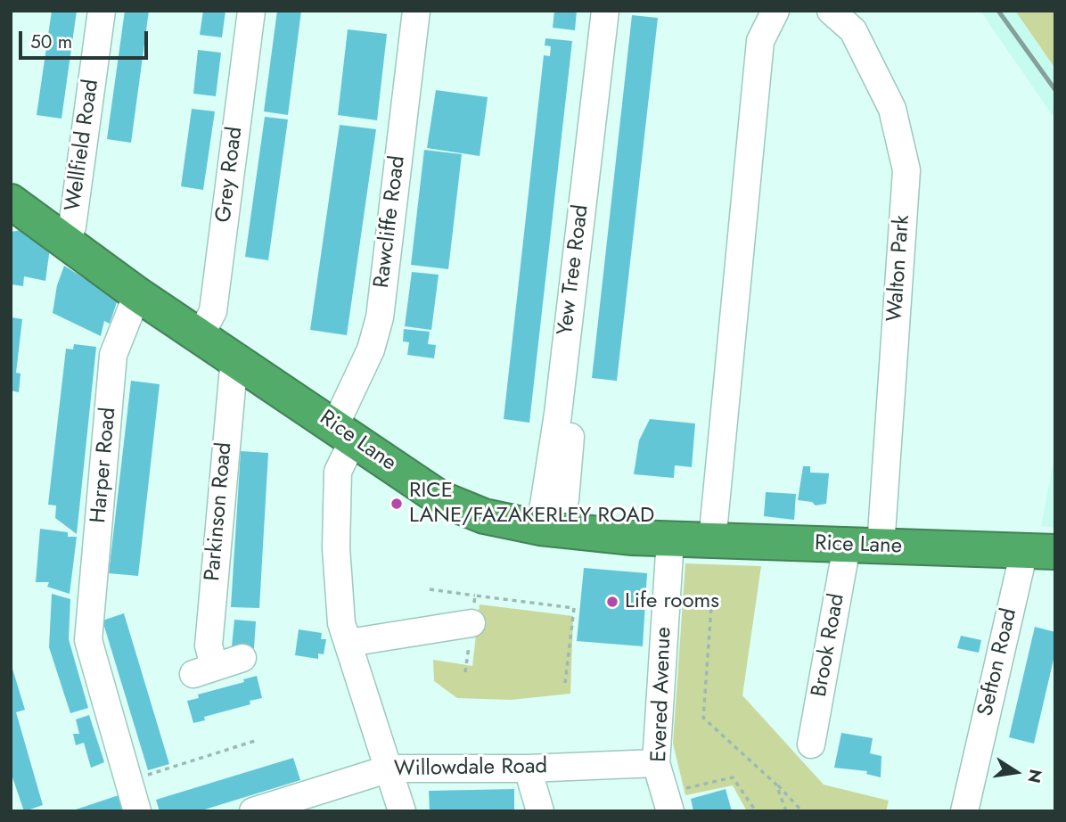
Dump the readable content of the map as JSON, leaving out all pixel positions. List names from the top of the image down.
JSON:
{
  "streets": {
    "highway": ["Rice Lane"],
    "street": [
      "Wellfield Road",
      "Grey Road",
      "Rawcliffe Road",
      "Walton Park",
      "Yew Tree Road",
      "Harper Road",
      "Parkinson Road",
      "Brook Road",
      "Sefton Road",
      "Evered Avenue",
      "Willowdale Road"
    ]
  },
  "crossings": [
    ["Wellfield Road", "Rice Lane"],
    ["Grey Road", "Rice Lane"],
    ["Rawcliffe Road", "Rice Lane"],
    ["Rawcliffe Road", "Willowdale Road"],
    ["Walton Park", "Rice Lane"],
    ["Yew Tree Road", "Rice Lane"],
    ["Rice Lane", "Harper Road"],
    ["Rice Lane", "Parkinson Road"],
    ["Rice Lane", "Brook Road"],
    ["Rice Lane", "Sefton Road"],
    ["Rice Lane", "Evered Avenue"],
    ["Evered Avenue", "Willowdale Road"]
  ],
  "places": ["RICE LANE/FAZAKERLEY ROAD", "Life rooms"],
  "scale_bar": "50 m",
  "north": "right"
}
